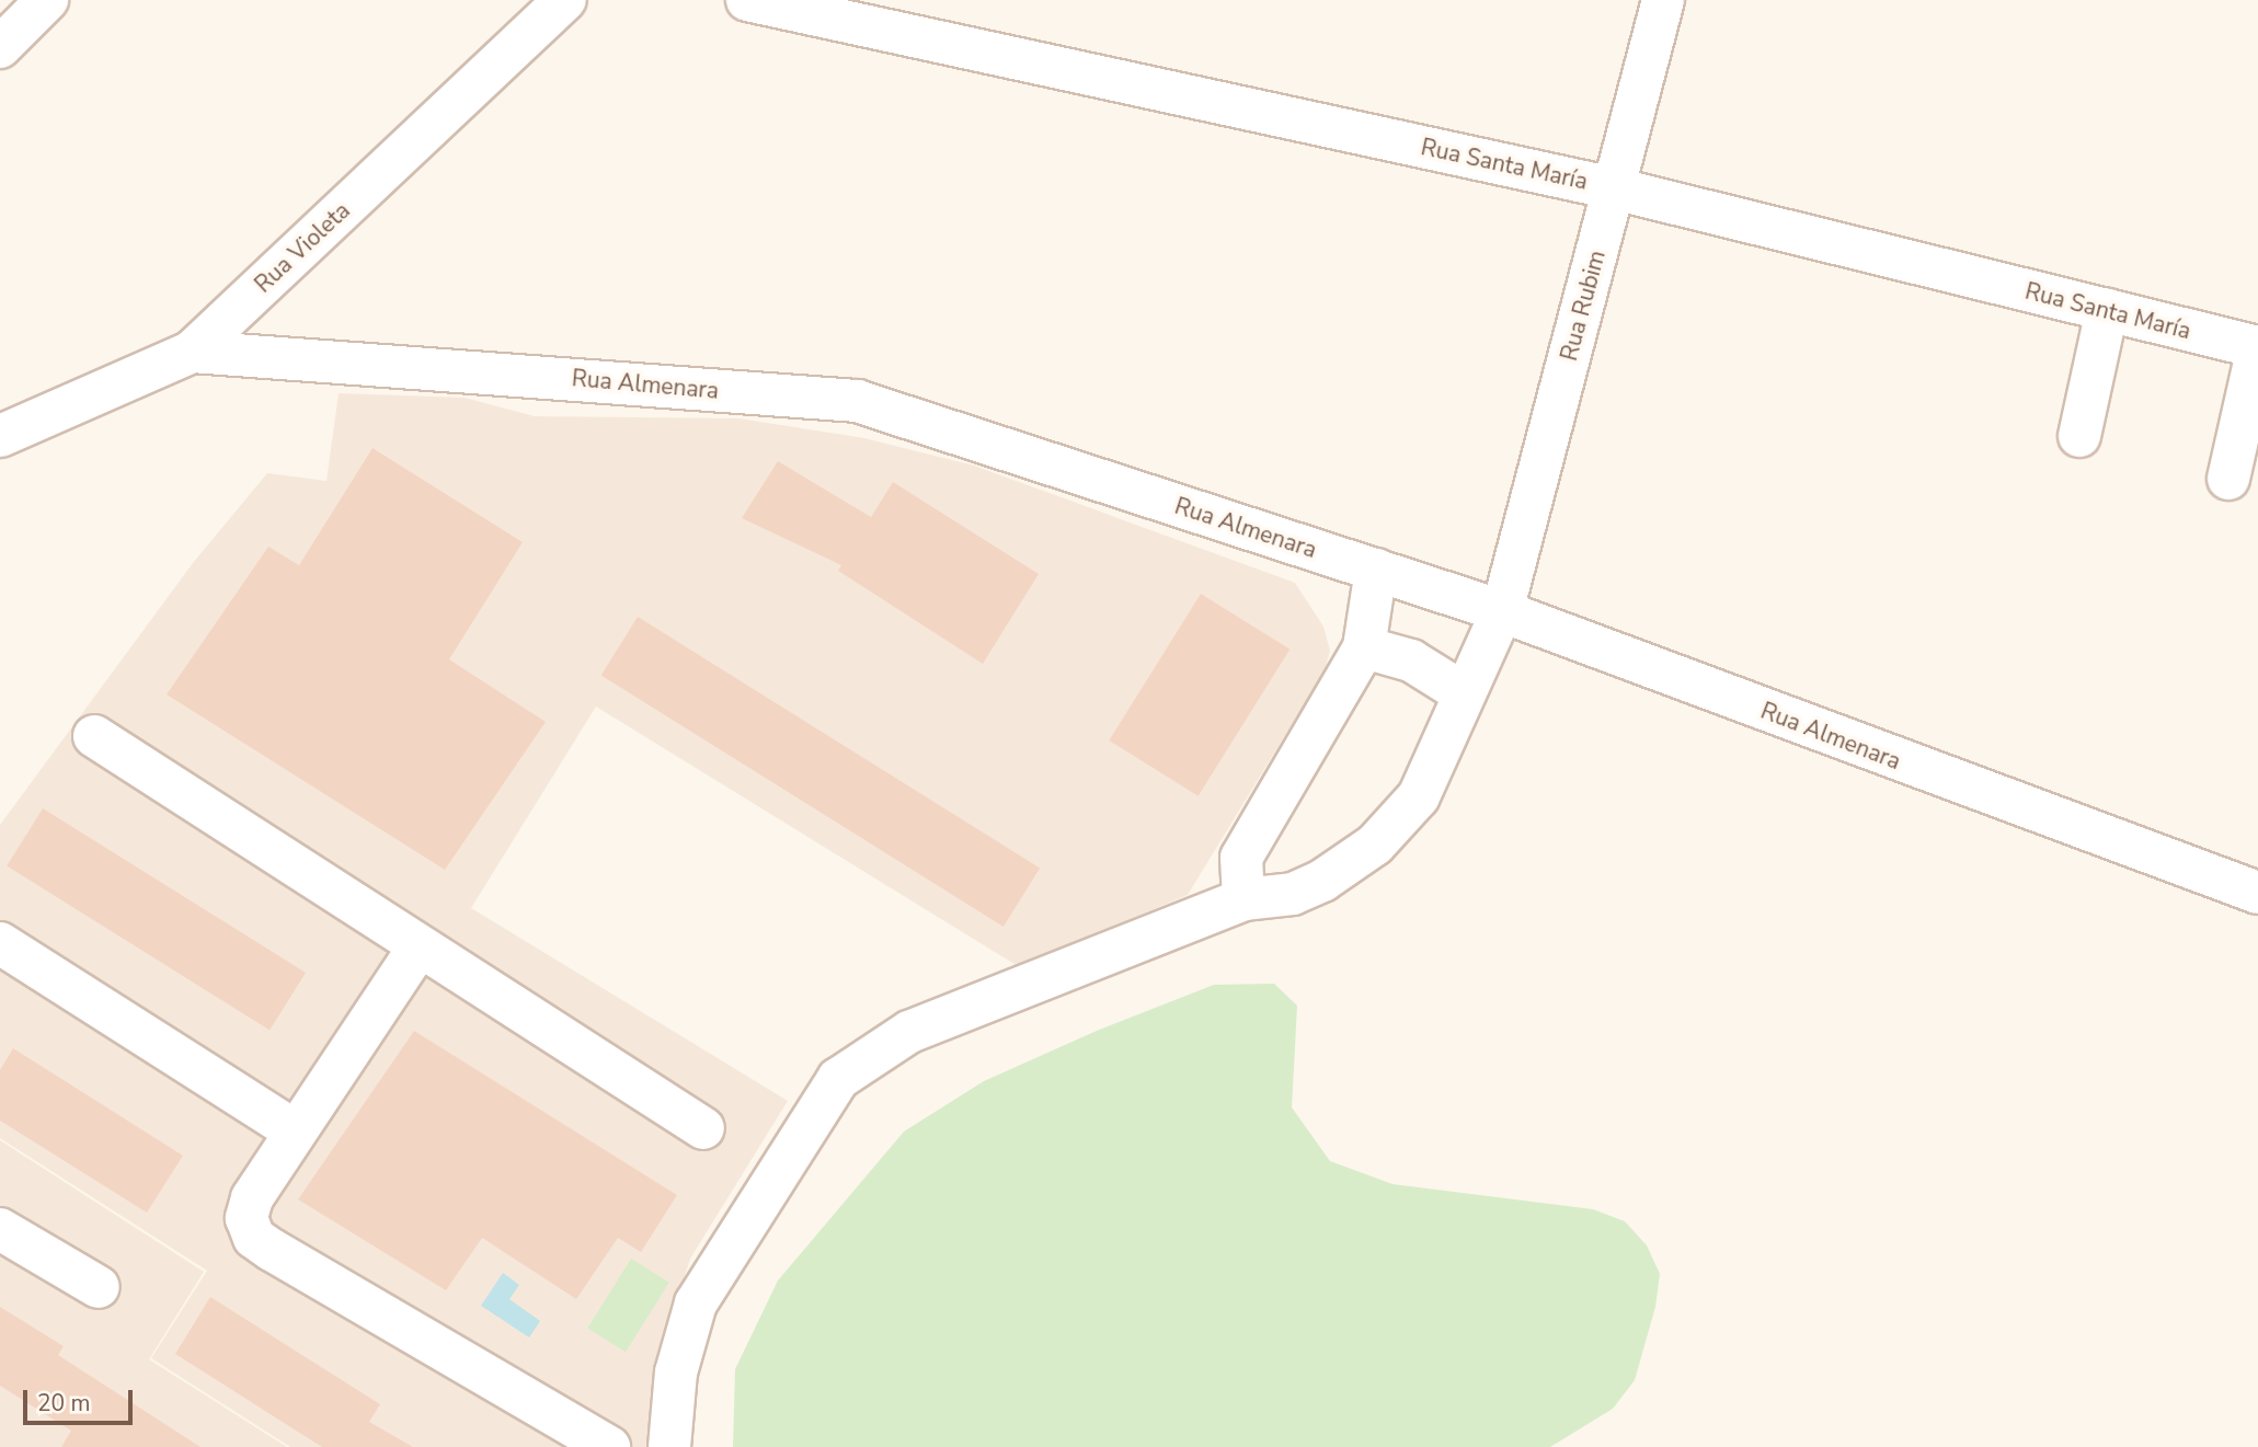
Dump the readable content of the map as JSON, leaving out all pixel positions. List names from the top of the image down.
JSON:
{
  "streets": {
    "street": [
      "Rua Santa María",
      "Rua Violeta",
      "Rua Rubim",
      "Rua Almenara"
    ]
  },
  "crossings": [
    ["Rua Santa María", "Rua Rubim"],
    ["Rua Violeta", "Rua Almenara"],
    ["Rua Rubim", "Rua Almenara"]
  ],
  "scale_bar": "20 m"
}
